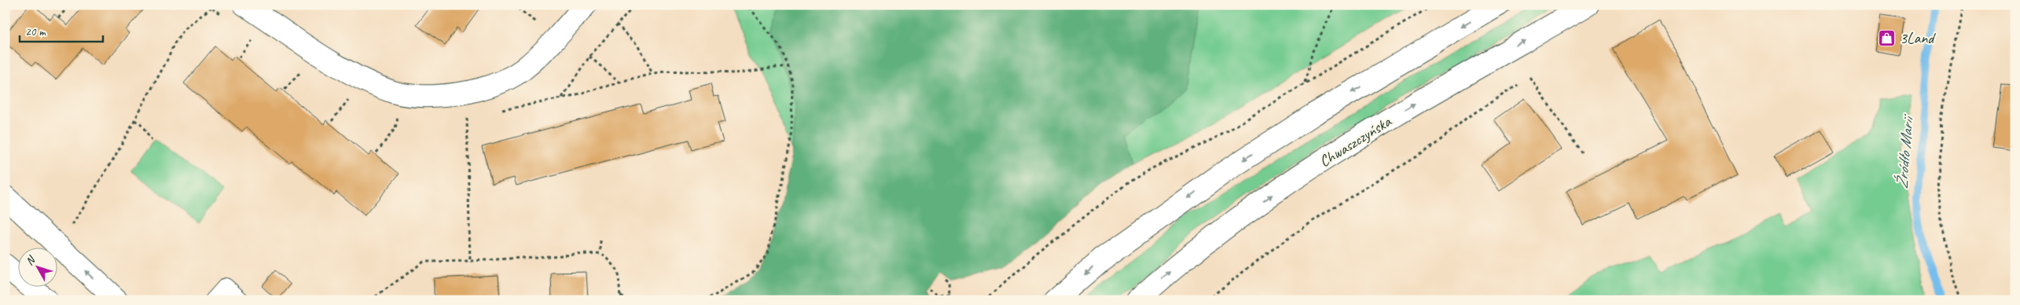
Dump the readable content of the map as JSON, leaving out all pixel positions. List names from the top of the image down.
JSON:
{
  "streets": {
    "main road": ["Chwaszczyńska"]
  },
  "water": ["Źródło Marii"],
  "places": {
    "shop": ["3Land"]
  },
  "scale_bar": "20 m",
  "north": "top left"
}
